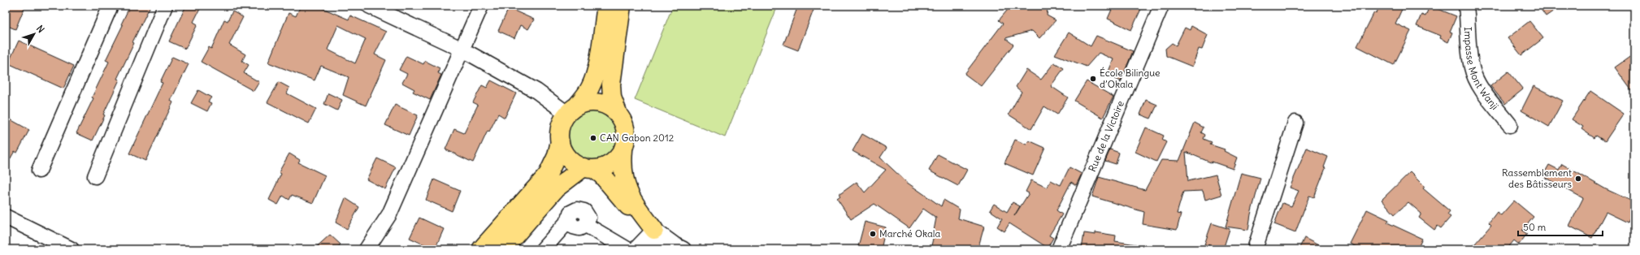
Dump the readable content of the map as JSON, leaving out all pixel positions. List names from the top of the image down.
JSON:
{
  "streets": {
    "street": ["Impasse Mont Wanji", "Rue de la Victoire"]
  },
  "places": [
    "École Bilingue d’Okala",
    "CAN Gabon 2012",
    "Rassemblement des Bâtisseurs",
    "Marché Okala"
  ],
  "scale_bar": "50 m",
  "north": "top right"
}
